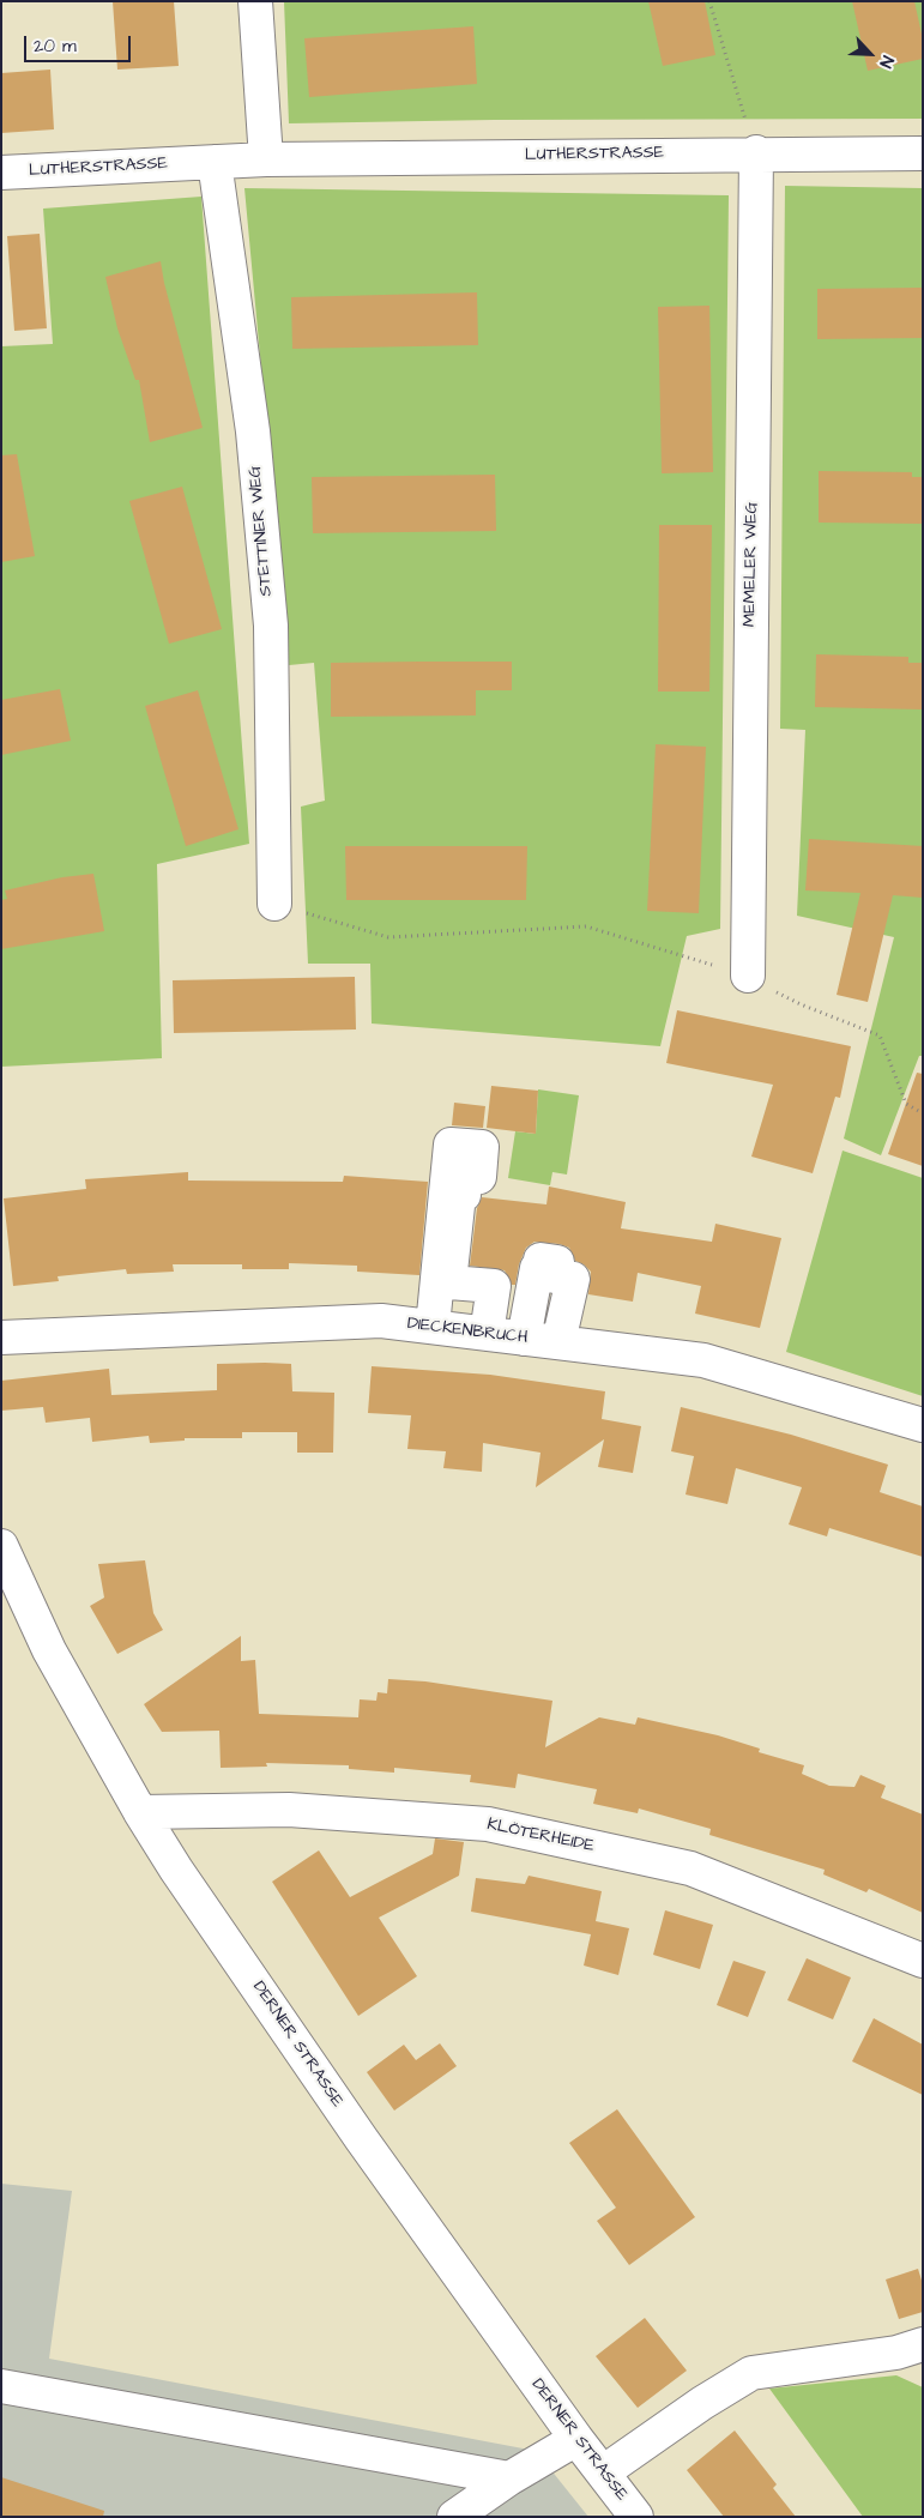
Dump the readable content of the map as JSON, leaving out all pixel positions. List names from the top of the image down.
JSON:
{
  "streets": {
    "street": [
      "LUTHERSTRASSE",
      "STETTINER WEG",
      "MEMELER WEG",
      "DIECKENBRUCH",
      "KLÖTERHEIDE",
      "DERNER STRASSE"
    ]
  },
  "crossings": [
    ["LUTHERSTRASSE", "STETTINER WEG"],
    ["LUTHERSTRASSE", "MEMELER WEG"],
    ["KLÖTERHEIDE", "DERNER STRASSE"]
  ],
  "scale_bar": "20 m",
  "north": "bottom right"
}
